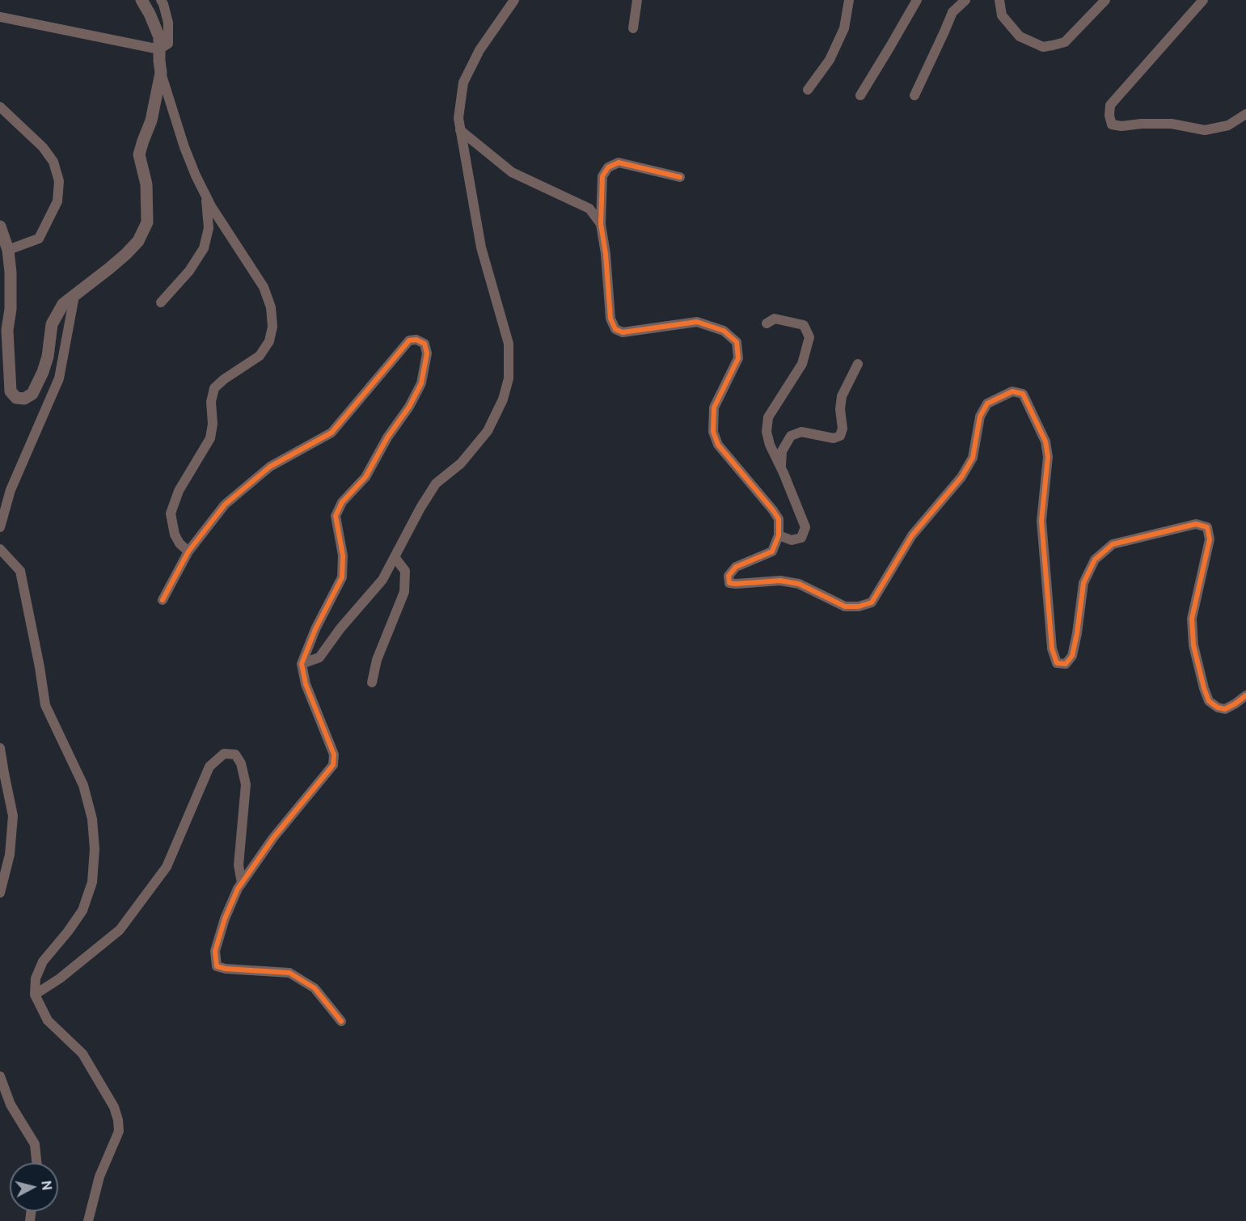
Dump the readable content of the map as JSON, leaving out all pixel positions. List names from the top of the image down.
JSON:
{
  "north": "right"
}
